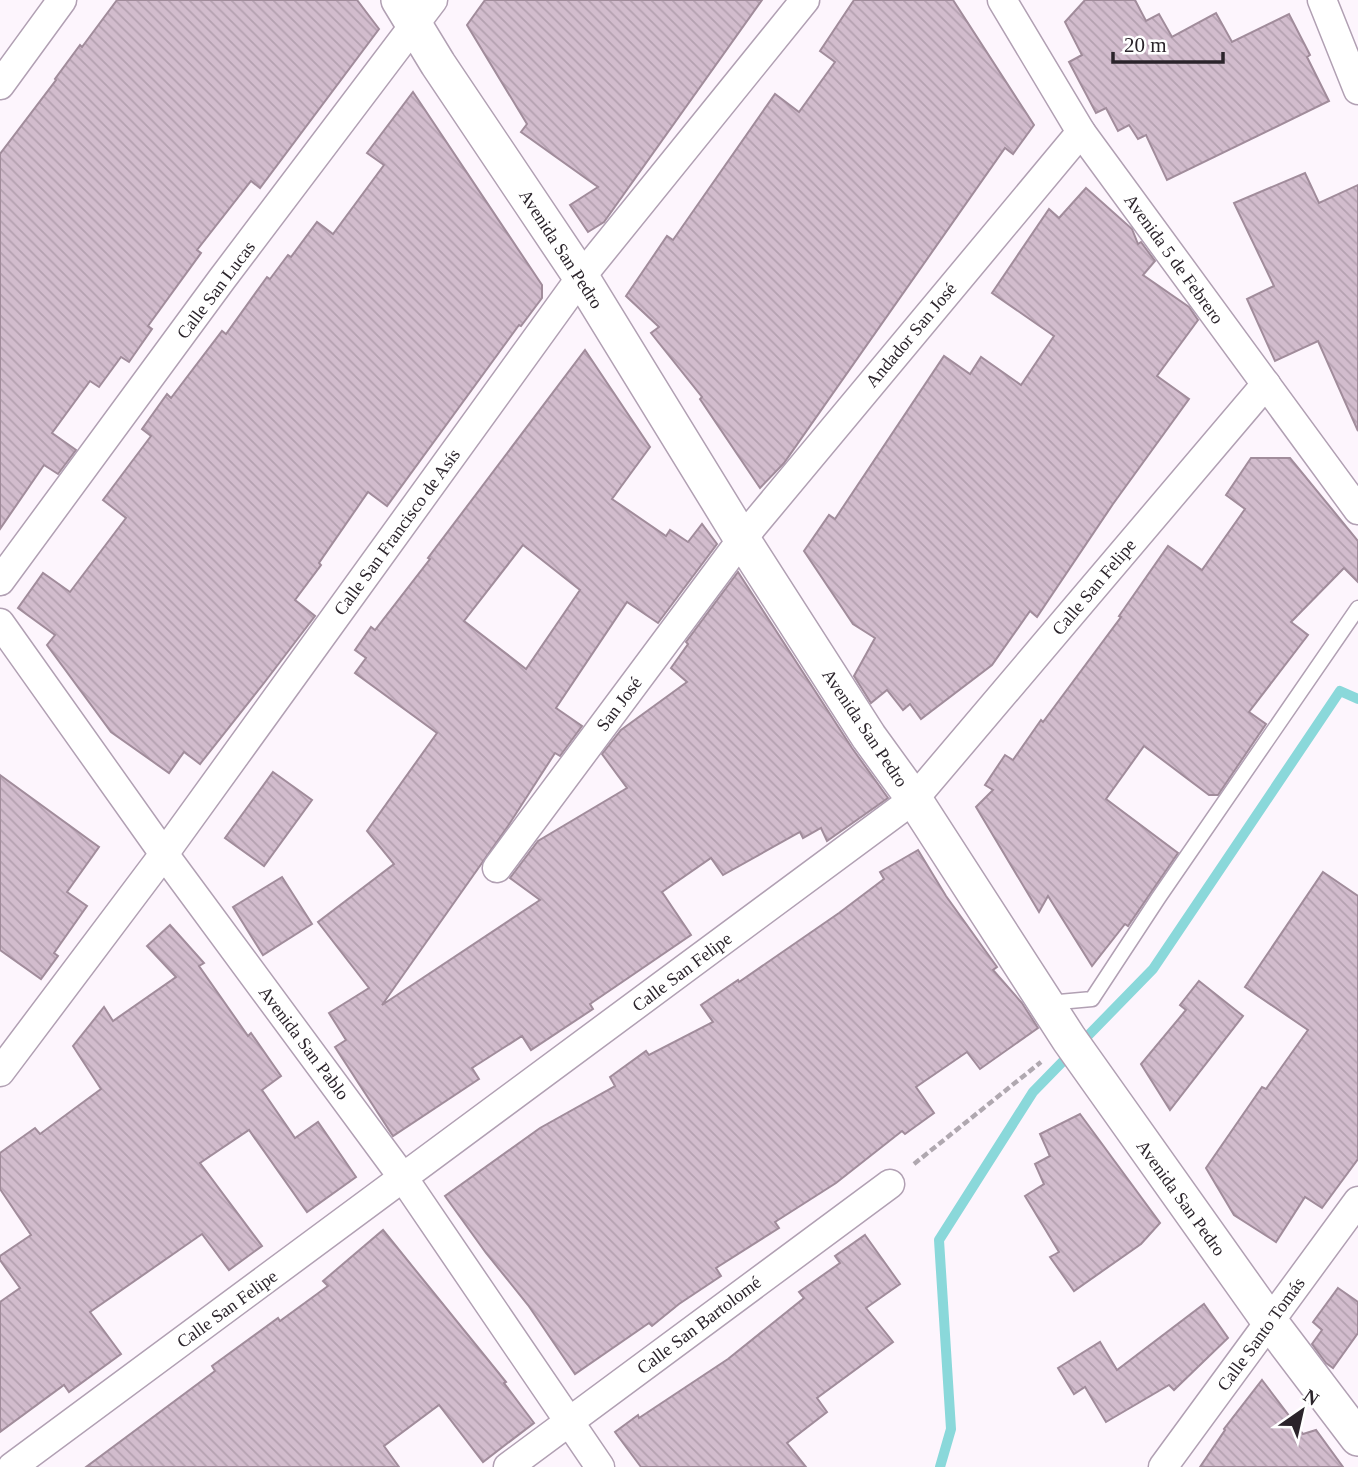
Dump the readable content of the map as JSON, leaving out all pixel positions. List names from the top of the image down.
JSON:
{
  "streets": {
    "street": [
      "Avenida San Pedro",
      "Avenida 5 de Febrero",
      "Calle San Lucas",
      "Andador San José",
      "Calle San Francisco de Asís",
      "Calle San Felipe",
      "San José",
      "Avenida San Pablo",
      "Calle San Bartolomé",
      "Calle Santo Tomás"
    ]
  },
  "crossings": [
    ["Avenida San Pedro", "Calle San Lucas"],
    ["Avenida San Pedro", "Andador San José"],
    ["Avenida San Pedro", "Calle San Francisco de Asís"],
    ["Avenida San Pedro", "Calle San Felipe"],
    ["Avenida San Pedro", "San José"],
    ["Avenida San Pedro", "Calle Santo Tomás"],
    ["Avenida 5 de Febrero", "Andador San José"],
    ["Avenida 5 de Febrero", "Calle San Felipe"],
    ["Andador San José", "San José"],
    ["Calle San Francisco de Asís", "Avenida San Pablo"],
    ["Calle San Felipe", "Avenida San Pablo"],
    ["Avenida San Pablo", "Calle San Bartolomé"]
  ],
  "scale_bar": "20 m",
  "north": "top right"
}
